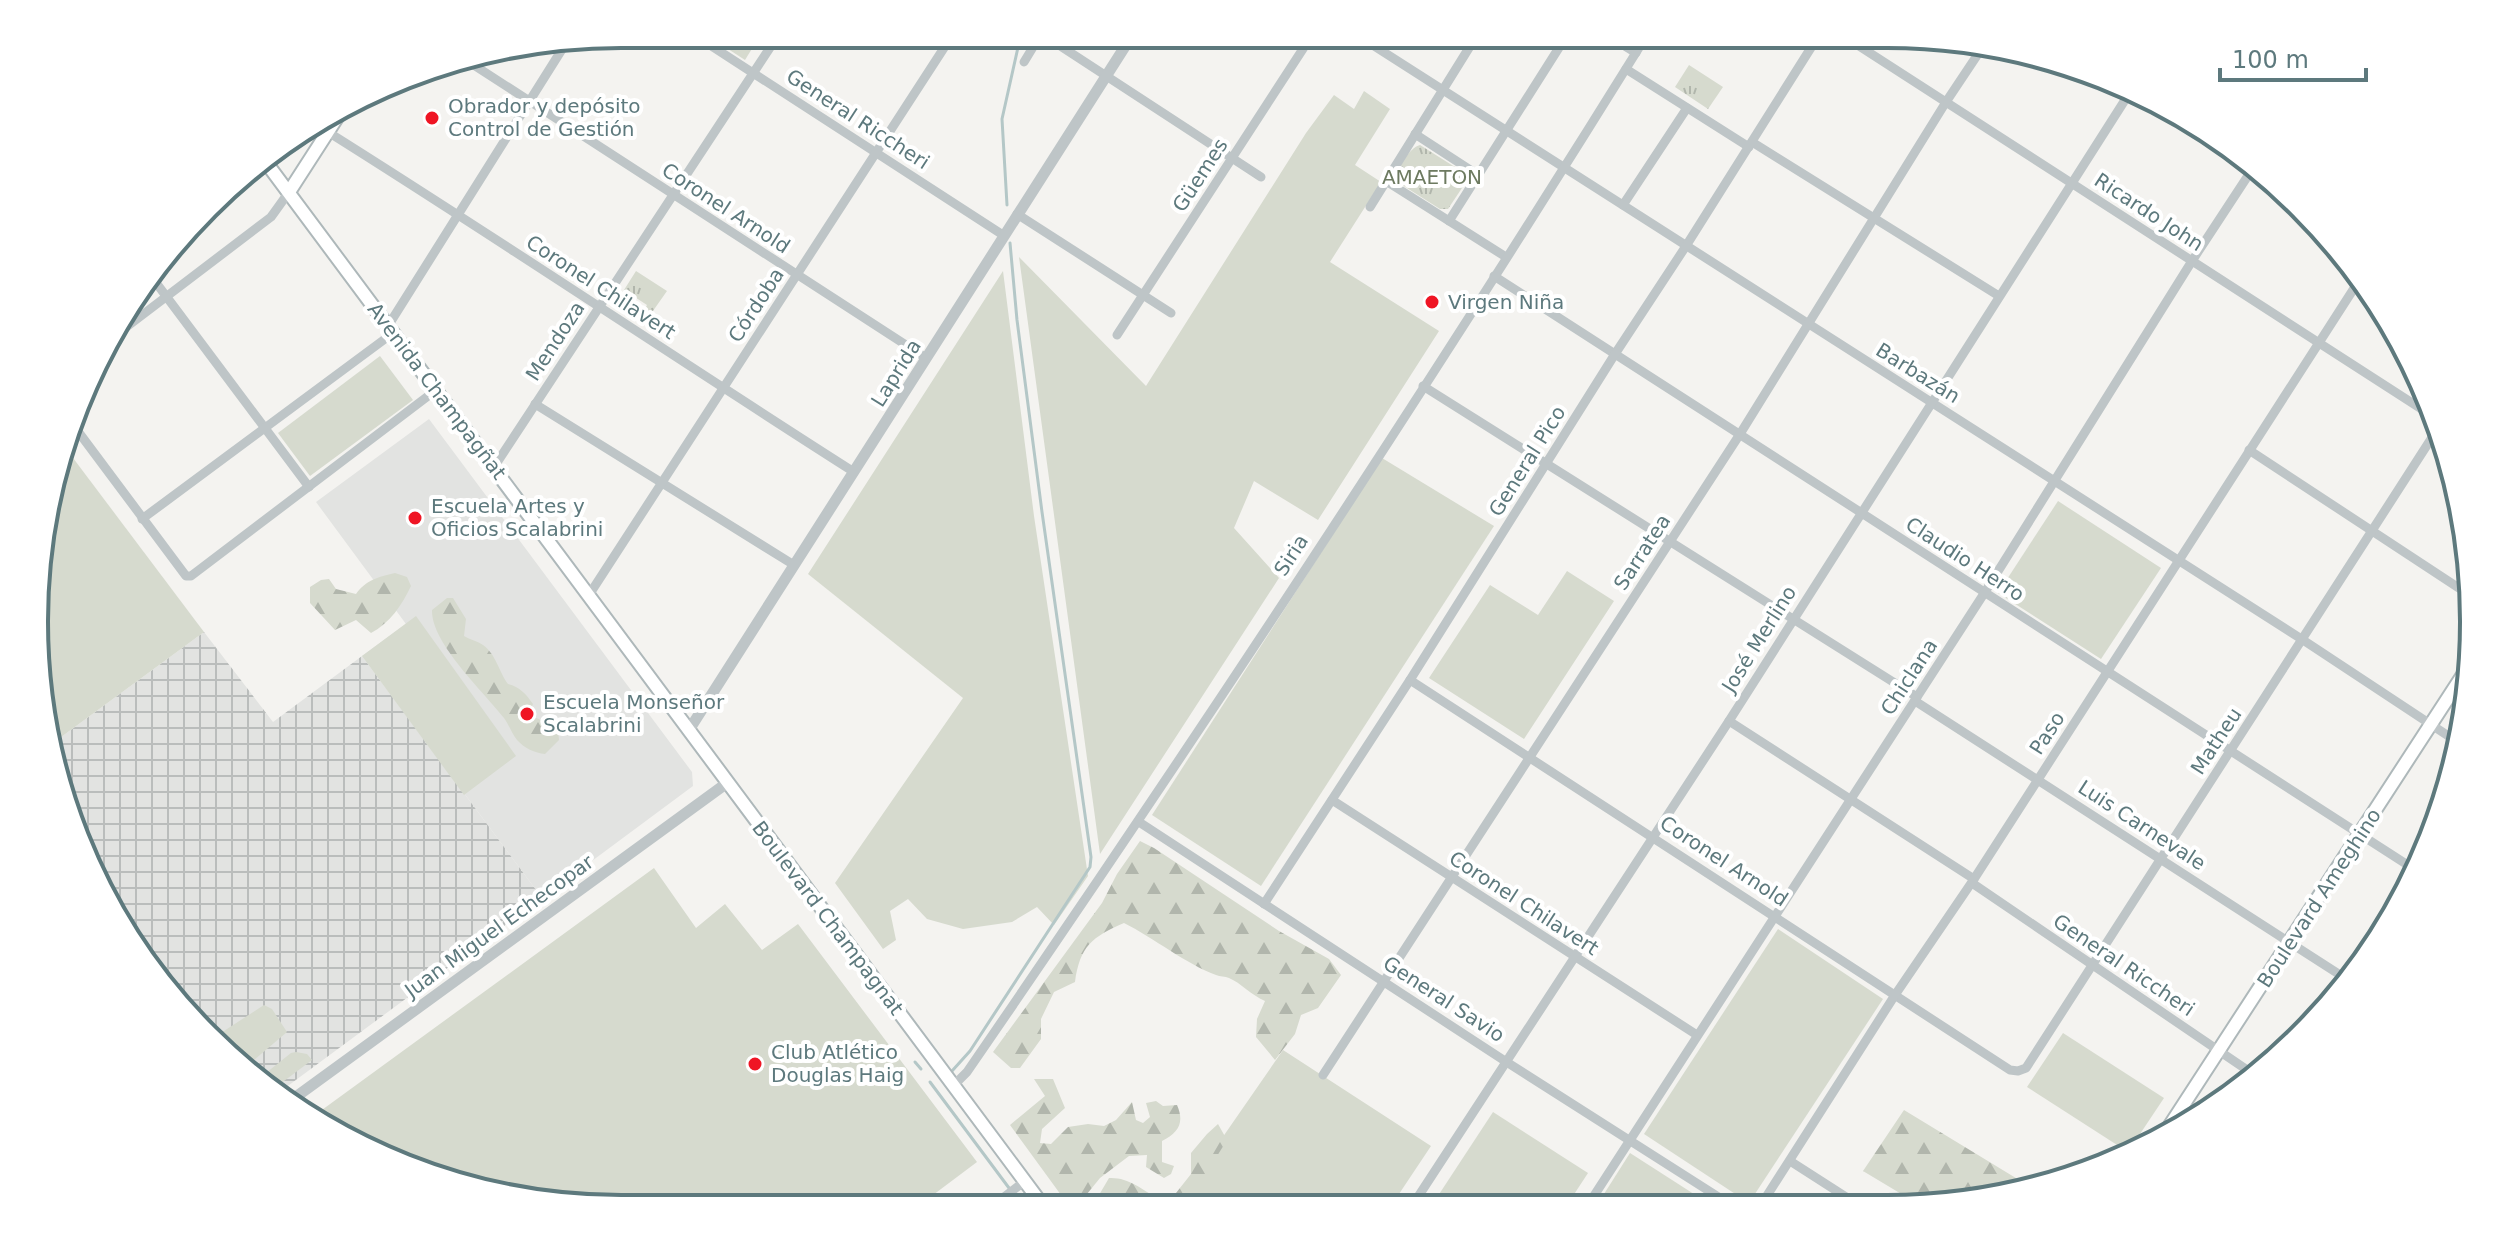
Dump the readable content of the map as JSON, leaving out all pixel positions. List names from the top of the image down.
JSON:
{
  "streets": {
    "main road": ["Avenida Champagñat", "Boulevard Ameghino", "Boulevard Champagnat"],
    "street": [
      "General Riccheri",
      "Güemes",
      "Coronel Arnold",
      "Ricardo John",
      "Coronel Chilavert",
      "Córdoba",
      "Mendoza",
      "Laprida",
      "Barbazán",
      "General Pico",
      "Sarratea",
      "Siria",
      "Claudio Herro",
      "José Merlino",
      "Chiclana",
      "Paso",
      "Matheu",
      "Luis Carnevale",
      "Juan Miguel Echecopar",
      "General Savio"
    ]
  },
  "crossings": [
    ["General Riccheri", "Córdoba"],
    ["General Riccheri", "Mendoza"],
    ["General Riccheri", "Laprida"],
    ["General Riccheri", "José Merlino"],
    ["General Riccheri", "Chiclana"],
    ["General Riccheri", "Paso"],
    ["General Riccheri", "Matheu"],
    ["General Riccheri", "Boulevard Ameghino"],
    ["Coronel Arnold", "Córdoba"],
    ["Coronel Arnold", "Mendoza"],
    ["Coronel Arnold", "Laprida"],
    ["Coronel Arnold", "General Pico"],
    ["Coronel Arnold", "Sarratea"],
    ["Coronel Arnold", "José Merlino"],
    ["Coronel Arnold", "Chiclana"],
    ["Coronel Arnold", "Paso"],
    ["Coronel Arnold", "Matheu"],
    ["Ricardo John", "Sarratea"],
    ["Ricardo John", "José Merlino"],
    ["Ricardo John", "Chiclana"],
    ["Ricardo John", "Paso"],
    ["Coronel Chilavert", "Córdoba"],
    ["Coronel Chilavert", "Mendoza"],
    ["Coronel Chilavert", "Laprida"],
    ["Coronel Chilavert", "General Pico"],
    ["Coronel Chilavert", "Sarratea"],
    ["Coronel Chilavert", "José Merlino"],
    ["Coronel Chilavert", "Chiclana"],
    ["Córdoba", "Avenida Champagñat"],
    ["Mendoza", "Avenida Champagñat"],
    ["Laprida", "Avenida Champagñat"],
    ["Barbazán", "General Pico"],
    ["Barbazán", "Sarratea"],
    ["Barbazán", "Siria"],
    ["Barbazán", "José Merlino"],
    ["Barbazán", "Chiclana"],
    ["Barbazán", "Paso"],
    ["Barbazán", "Matheu"],
    ["Barbazán", "Boulevard Ameghino"],
    ["Avenida Champagñat", "Boulevard Champagnat"],
    ["Avenida Champagñat", "Juan Miguel Echecopar"],
    ["General Pico", "Claudio Herro"],
    ["General Pico", "Luis Carnevale"],
    ["General Pico", "General Savio"],
    ["Sarratea", "Claudio Herro"],
    ["Sarratea", "Luis Carnevale"],
    ["Sarratea", "General Savio"],
    ["Siria", "Claudio Herro"],
    ["Siria", "Luis Carnevale"],
    ["Siria", "Boulevard Champagnat"],
    ["Siria", "General Savio"],
    ["Claudio Herro", "José Merlino"],
    ["Claudio Herro", "Chiclana"],
    ["Claudio Herro", "Paso"],
    ["Claudio Herro", "Matheu"],
    ["Claudio Herro", "Boulevard Ameghino"],
    ["José Merlino", "Luis Carnevale"],
    ["José Merlino", "General Savio"],
    ["Chiclana", "Luis Carnevale"],
    ["Chiclana", "General Savio"],
    ["Paso", "Luis Carnevale"],
    ["Matheu", "Luis Carnevale"],
    ["Luis Carnevale", "Boulevard Ameghino"],
    ["Boulevard Champagnat", "Juan Miguel Echecopar"]
  ],
  "parks": ["AMAETON"],
  "places": [
    "Obrador y depósito Control de Gestión",
    "Virgen Niña",
    "Escuela Artes y Oficios Scalabrini",
    "Escuela Monseñor Scalabrini",
    "Club Atlético Douglas Haig"
  ],
  "scale_bar": "100 m"
}
